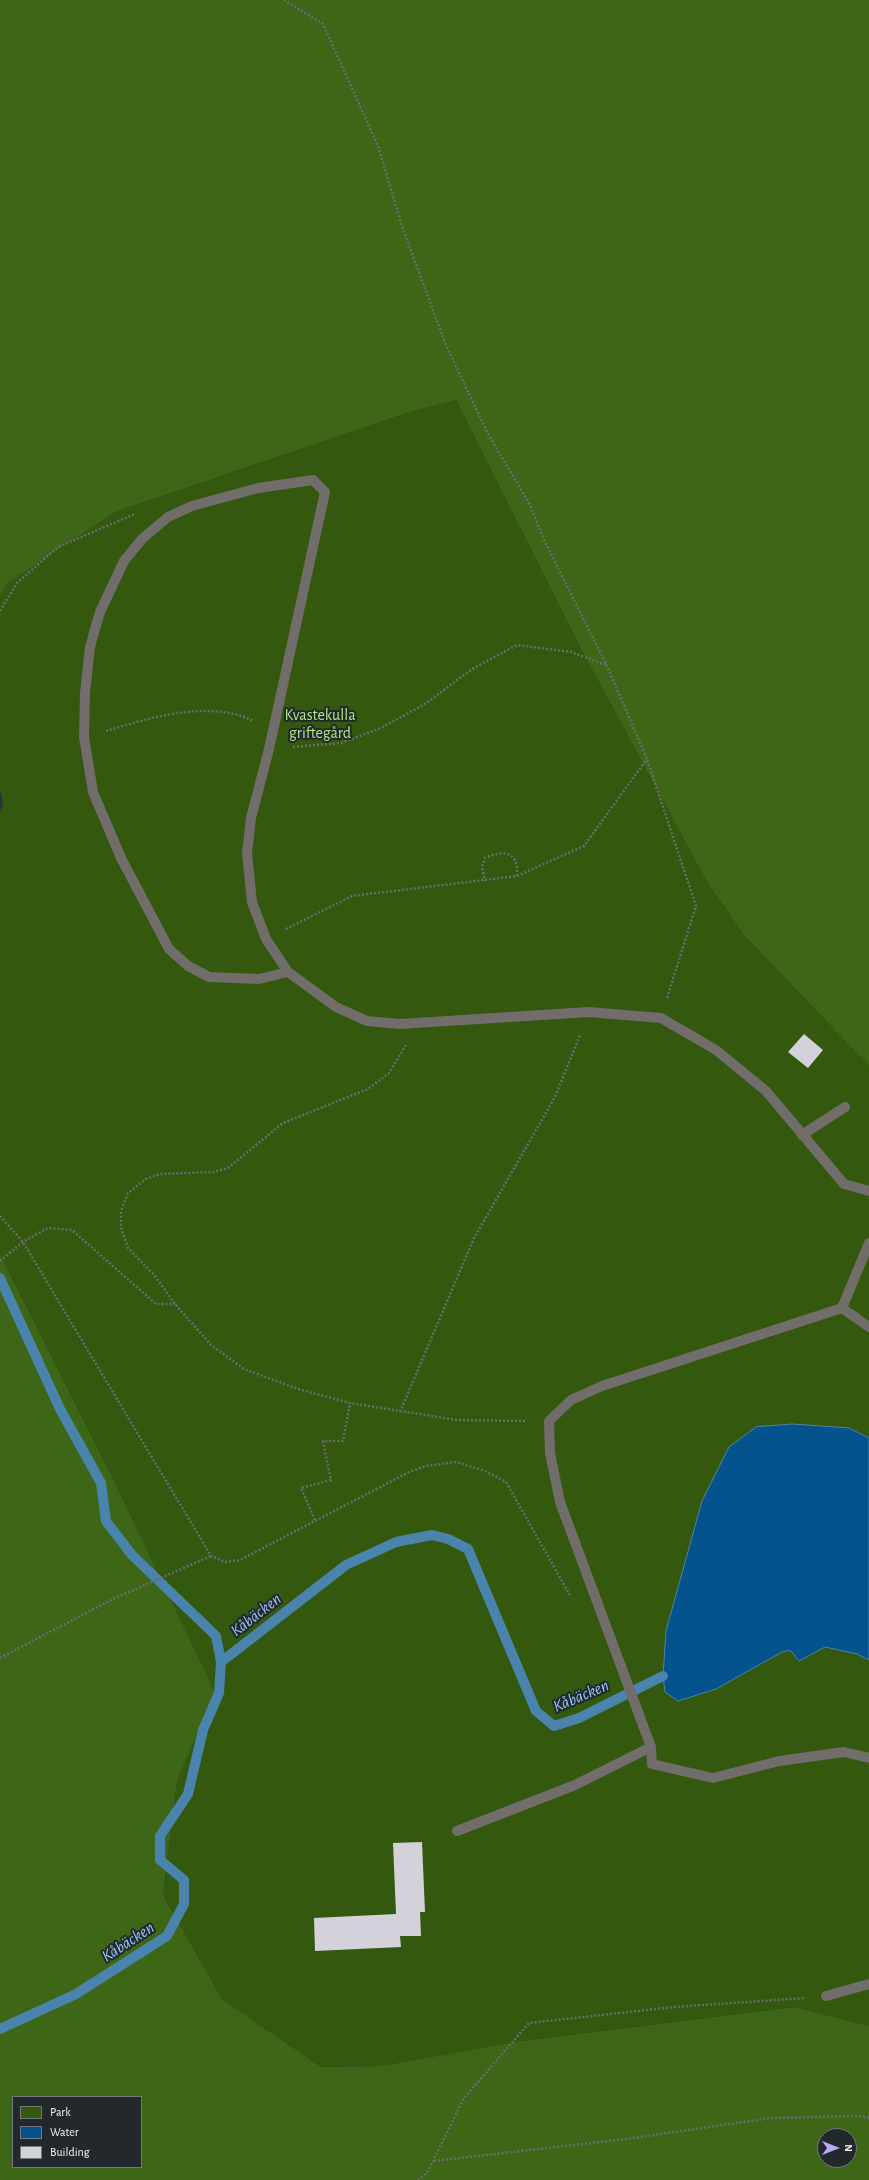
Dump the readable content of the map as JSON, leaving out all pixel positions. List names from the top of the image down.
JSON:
{
  "water": ["Kåbäcken"],
  "parks": ["Kvastekulla griftegård"],
  "legend": ["Park", "Water", "Building"],
  "north": "right"
}
